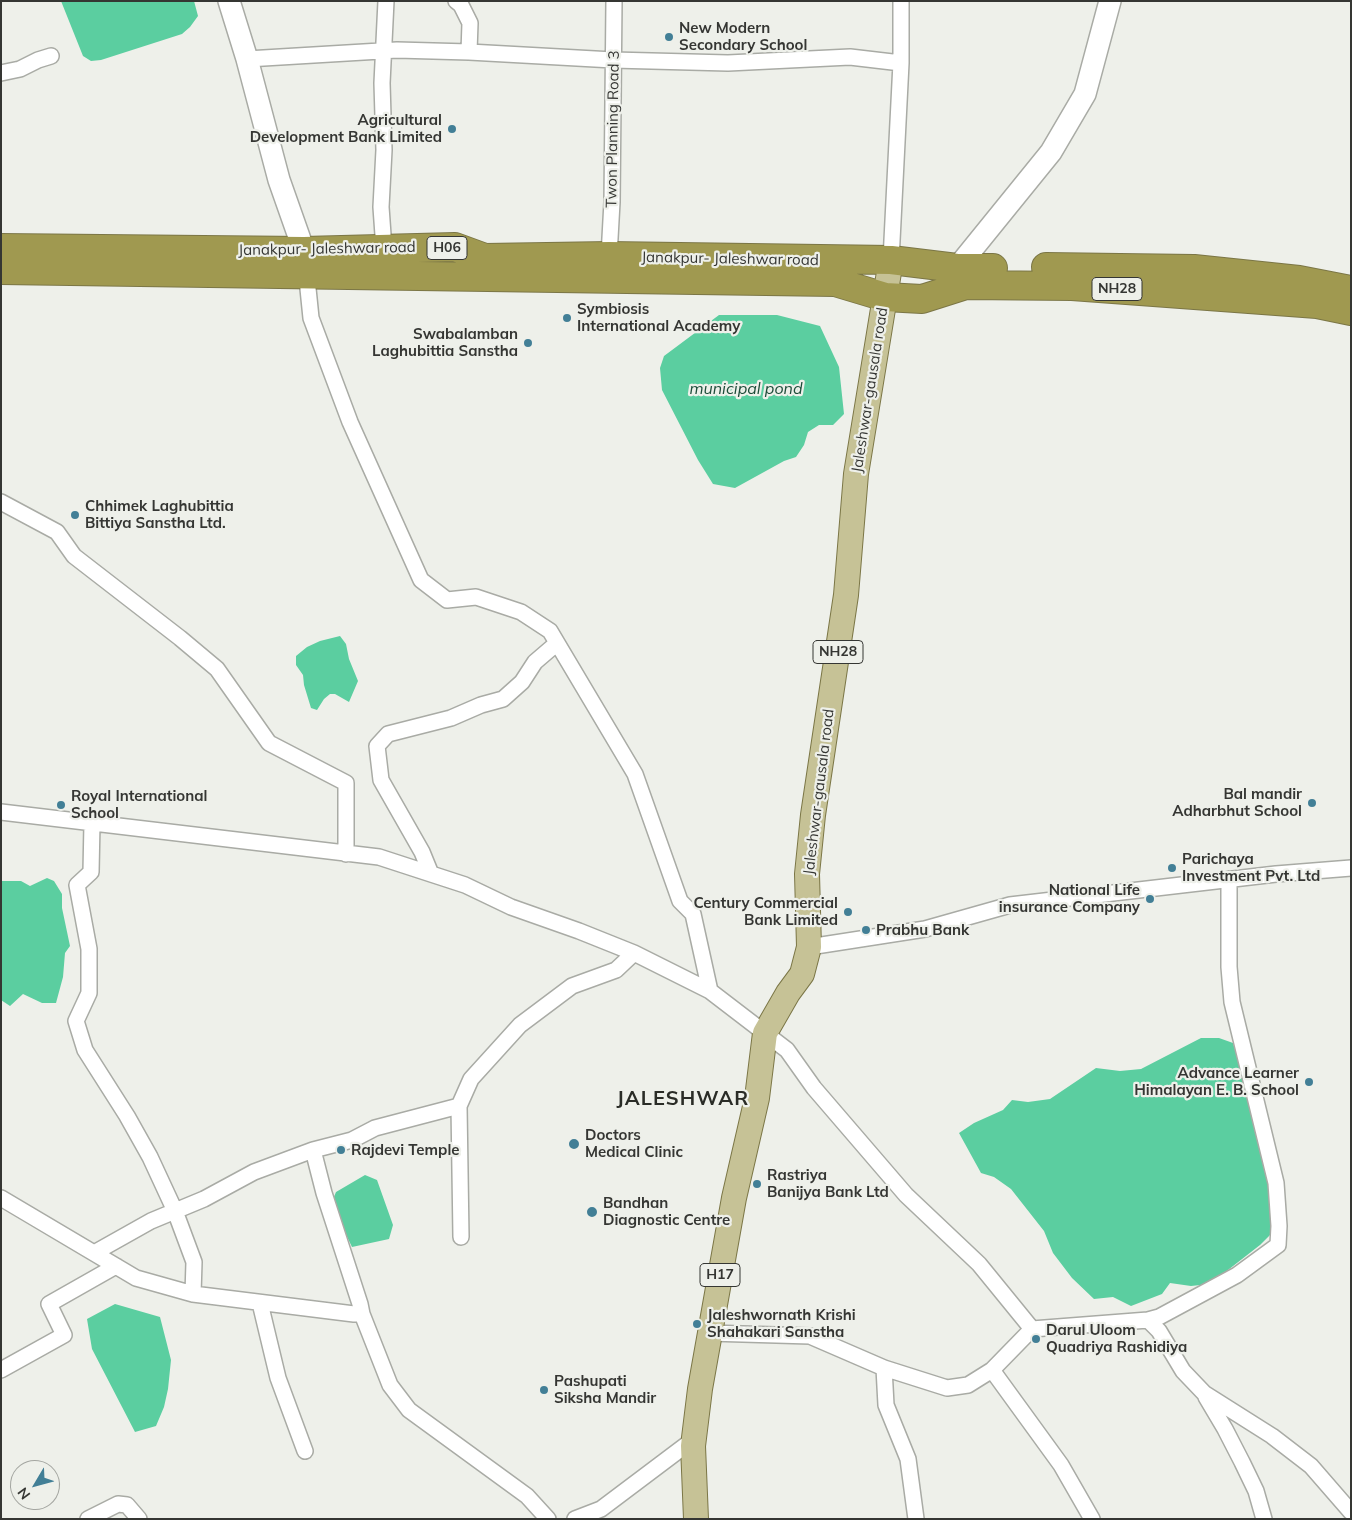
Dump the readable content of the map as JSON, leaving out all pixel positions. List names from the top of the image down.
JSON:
{
  "streets": {
    "highway": ["H06", "Janakpur- Jaleshwar road", "NH28"],
    "main road": ["Jaleshwar-gausala road", "H17"],
    "street": ["Twon Planning Road 3"]
  },
  "crossings": [
    ["Twon Planning Road 3", "Janakpur- Jaleshwar road"],
    ["H06", "Janakpur- Jaleshwar road"],
    ["H06", "NH28"],
    ["H06", "Jaleshwar-gausala road"],
    ["Janakpur- Jaleshwar road", "NH28"],
    ["Janakpur- Jaleshwar road", "Jaleshwar-gausala road"],
    ["NH28", "Jaleshwar-gausala road"]
  ],
  "districts": ["JALESHWAR"],
  "water": ["municipal pond"],
  "places": [
    "New Modern Secondary School",
    "Agricultural Development Bank Limited",
    "Symbiosis International Academy",
    "Swabalamban Laghubittia Sanstha",
    "Chhimek Laghubittia Bittiya Sanstha Ltd.",
    "Bal mandir Adharbhut School",
    "Royal International School",
    "Parichaya Investment Pvt. Ltd",
    "National Life insurance Company",
    "Century Commercial Bank Limited",
    "Prabhu Bank",
    "Advance Learner Himalayan E. B. School",
    "Doctors Medical Clinic",
    "Rajdevi Temple",
    "Rastriya Banijya Bank Ltd",
    "Bandhan Diagnostic Centre",
    "Jaleshwornath Krishi Shahakari Sanstha",
    "Darul Uloom Quadriya Rashidiya",
    "Pashupati Siksha Mandir"
  ],
  "north": "bottom left"
}
